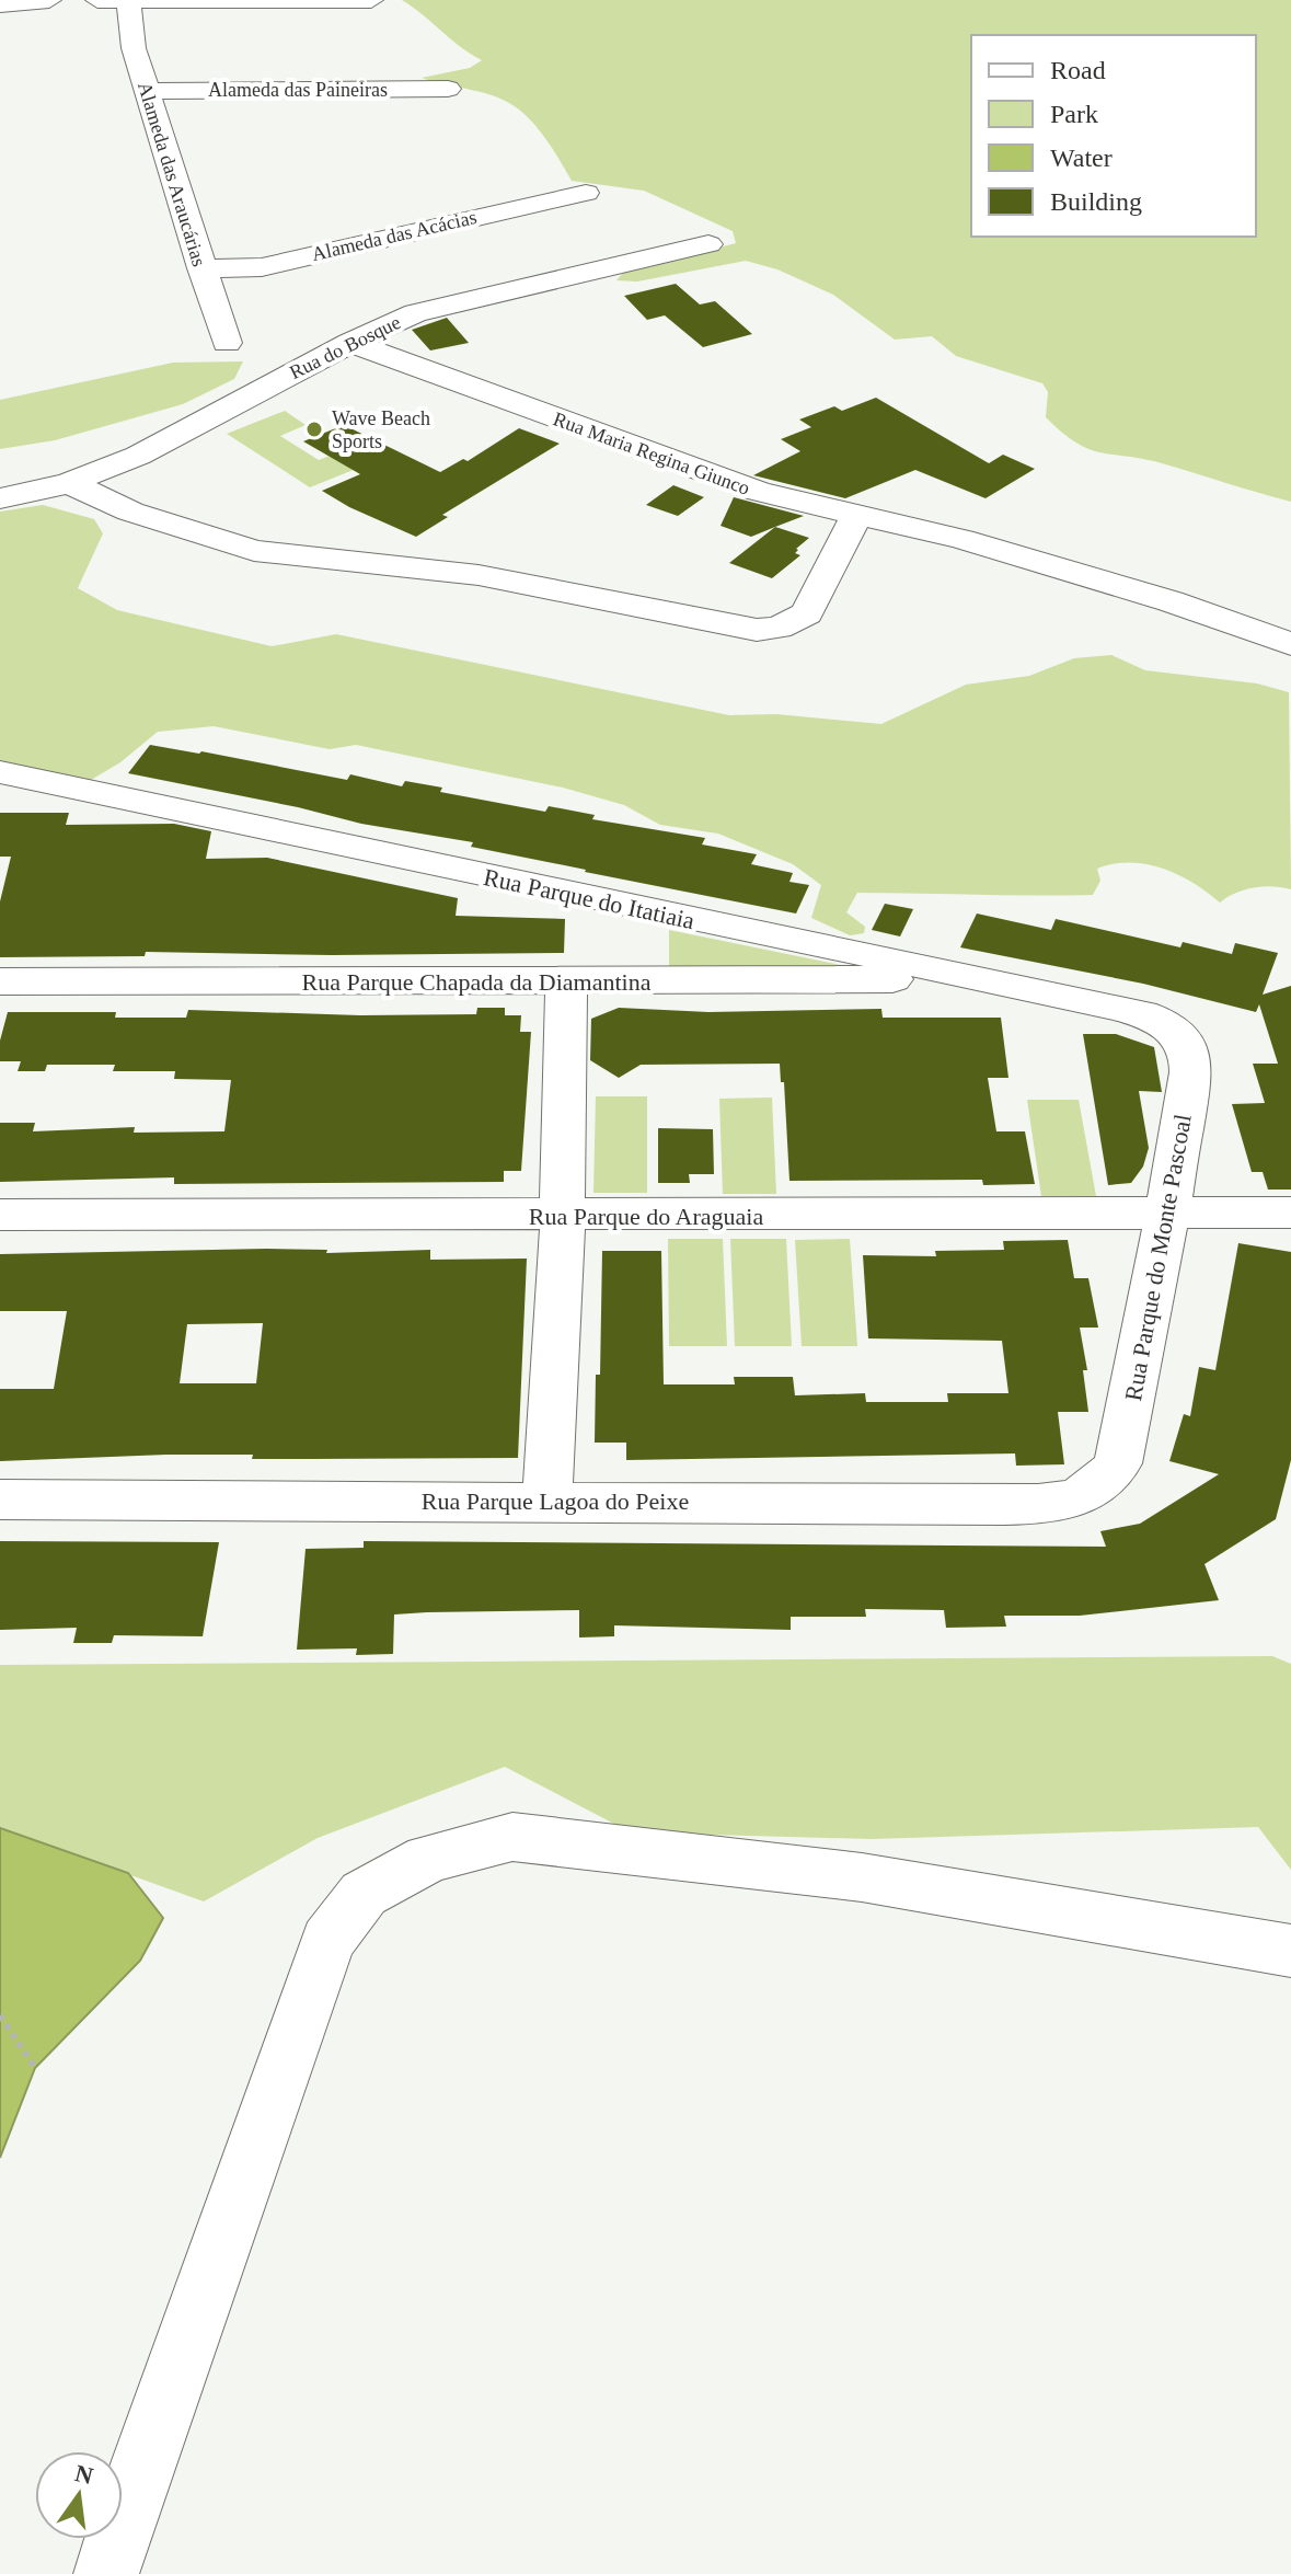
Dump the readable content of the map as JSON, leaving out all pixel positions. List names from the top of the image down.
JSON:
{
  "streets": {
    "street": [
      "Alameda das Paineiras",
      "Alameda das Araucárias",
      "Alameda das Acácias",
      "Rua do Bosque",
      "Rua Maria Regina Giunco",
      "Rua Parque do Itatiaia",
      "Rua Parque Chapada da Diamantina",
      "Rua Parque do Araguaia",
      "Rua Parque do Monte Pascoal",
      "Rua Parque Lagoa do Peixe"
    ]
  },
  "crossings": [
    ["Alameda das Paineiras", "Alameda das Araucárias"],
    ["Alameda das Araucárias", "Alameda das Acácias"],
    ["Rua do Bosque", "Rua Maria Regina Giunco"],
    ["Rua Parque do Itatiaia", "Rua Parque Chapada da Diamantina"],
    ["Rua Parque do Itatiaia", "Rua Parque do Monte Pascoal"],
    ["Rua Parque do Araguaia", "Rua Parque do Monte Pascoal"],
    ["Rua Parque do Monte Pascoal", "Rua Parque Lagoa do Peixe"]
  ],
  "places": ["Wave Beach Sports"],
  "legend": [
    "Road",
    "Park",
    "Water",
    "Building"
  ],
  "north": "top"
}
